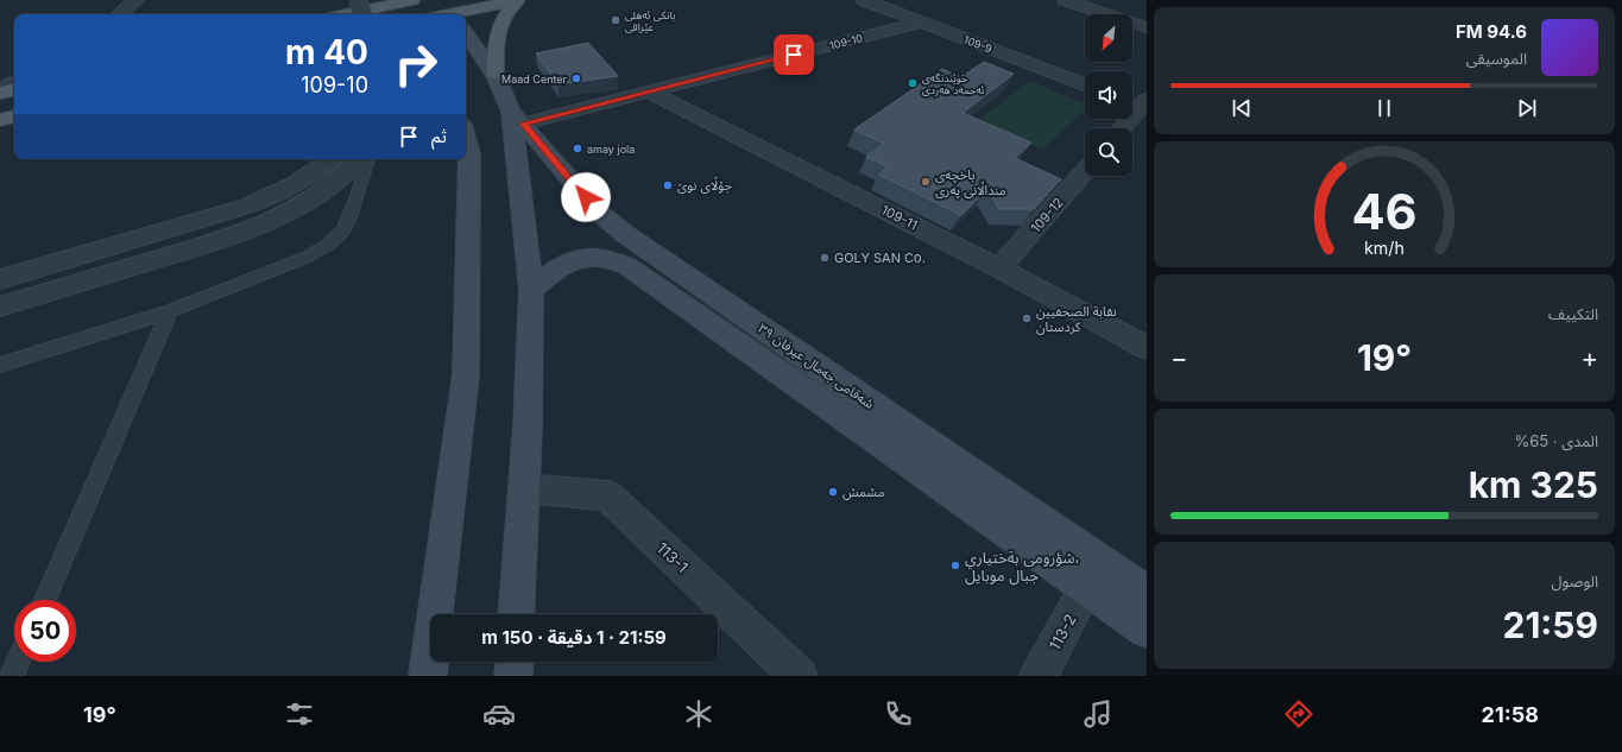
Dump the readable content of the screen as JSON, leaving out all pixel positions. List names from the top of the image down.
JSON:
{
  "streets": {
    "main road": ["شەقامی جەمال عیرفان ٣٩"],
    "street": [
      "109-10",
      "109-9",
      "109-12",
      "109-11",
      "113-1",
      "113-2"
    ]
  },
  "crossings": [
    ["109-10", "109-9"],
    ["109-10", "109-11"],
    ["109-10", "شەقامی جەمال عیرفان ٣٩"],
    ["109-12", "109-11"],
    ["شەقامی جەمال عیرفان ٣٩", "113-2"]
  ],
  "places": [
    "بانکی ئەهلی عێراقی",
    "Maad Center",
    "خوێندنگەی ئەحمەد هەردی",
    "amay jola",
    "باخچەی منداڵانی پەری",
    "جۆڵای نوێ",
    "GOLY SAN Co.",
    "نقابة الصحفیین کردستان",
    "مشمش",
    "شؤرومى بةختياري، جبال موبايل"
  ],
  "north": "bottom left",
  "page": {
    "turn": ["40 m", "109-10"],
    "song": ["94.6 FM", "الموسيقى"],
    "then": "ثم",
    "tile": [
      "التكييف",
      ["المدى · 65%", "325 km"],
      ["الوصول", "21:59"]
    ],
    "heat": ["−", "19°", "+"],
    "limit": "50",
    "trip": "21:59 · 1 دقيقة · 150 m",
    "tabs": ["21:58", "19°"],
    "gauge": ["46", "km/h"]
  }
}
